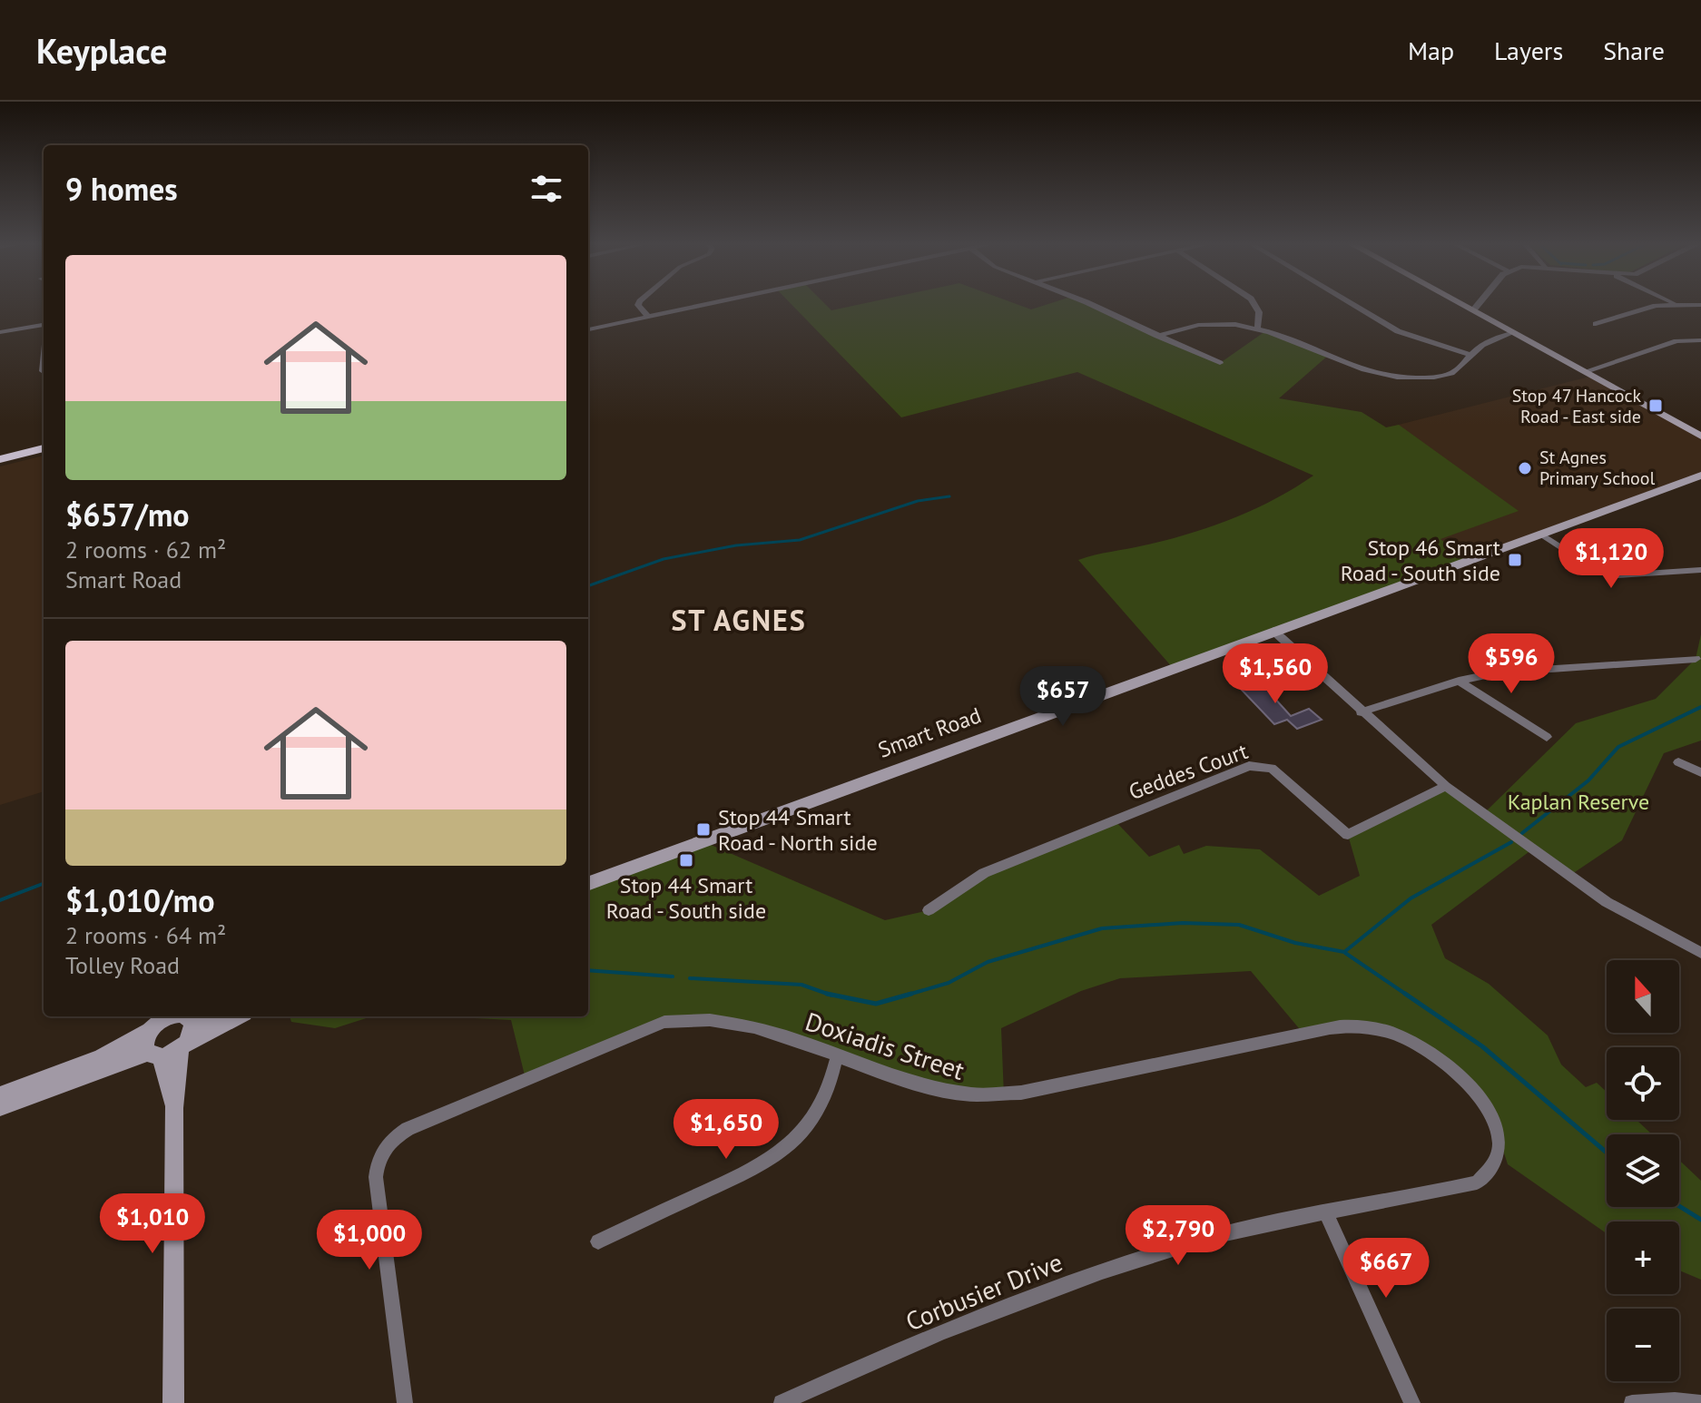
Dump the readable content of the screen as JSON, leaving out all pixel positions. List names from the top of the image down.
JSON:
{
  "streets": {
    "main road": ["Smart Road"],
    "street": ["Geddes Court", "Doxiadis Street", "Corbusier Drive"]
  },
  "crossings": [
    ["Doxiadis Street", "Corbusier Drive"]
  ],
  "districts": ["ST AGNES"],
  "parks": ["Kaplan Reserve"],
  "places": {
    "transit": [
      "Stop 47 Hancock Road - East side",
      "Stop 46 Smart Road - South side",
      "Stop 44 Smart Road - North side",
      "Stop 44 Smart Road - South side"
    ],
    "other": ["St Agnes Primary School"]
  },
  "north": "top",
  "page": {
    "header": "Keyplace",
    "nav": ["Map", "Layers", "Share"],
    "heading": "9 homes",
    "list": [
      {
        "name": "$657/mo",
        "note": "2 rooms · 62 m² · Smart Road"
      },
      {
        "name": "$1,010/mo",
        "note": "2 rooms · 64 m² · Tolley Road"
      }
    ],
    "price": [
      "$1,120",
      "$596",
      "$1,560",
      "$657",
      "$1,650",
      "$1,010",
      "$2,790",
      "$1,000",
      "$667"
    ],
    "map_buttons": ["+", "−"]
  }
}
